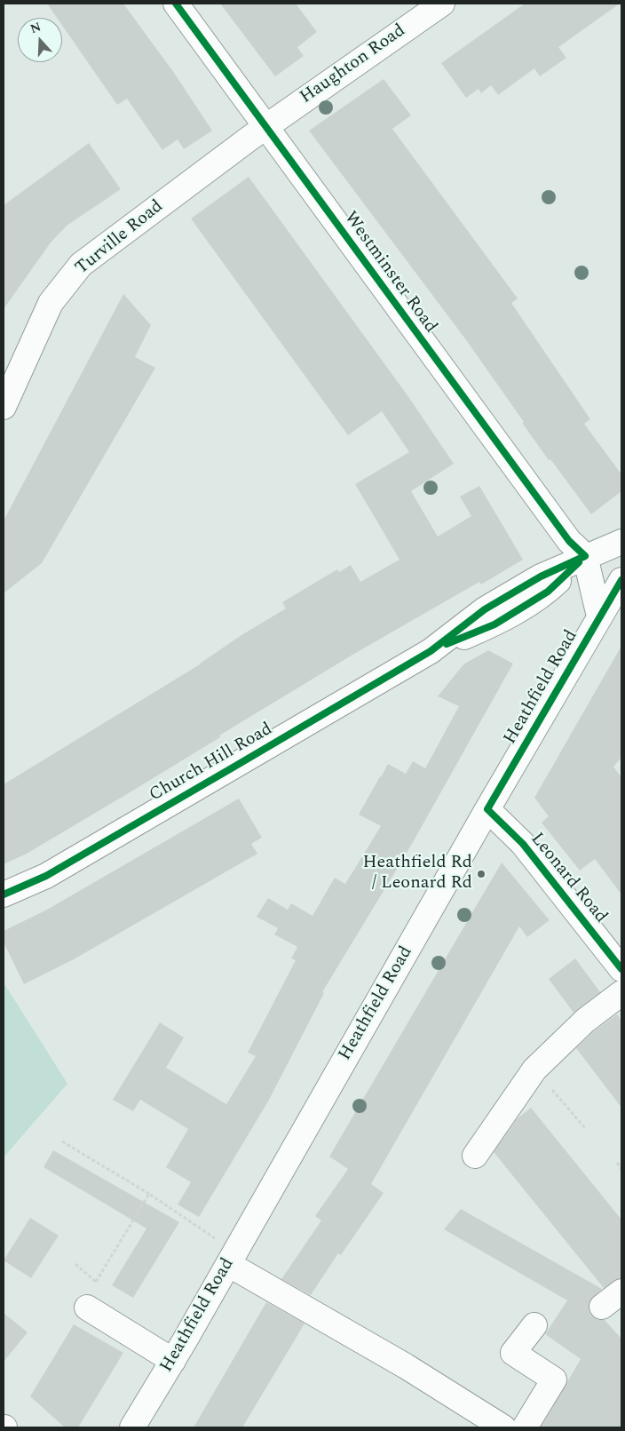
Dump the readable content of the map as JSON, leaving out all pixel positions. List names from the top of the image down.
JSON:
{
  "streets": {
    "street": [
      "Haughton Road",
      "Turville Road",
      "Westminster Road",
      "Heathfield Road",
      "Church Hill Road",
      "Leonard Road"
    ]
  },
  "crossings": [
    ["Haughton Road", "Turville Road"],
    ["Haughton Road", "Westminster Road"],
    ["Turville Road", "Westminster Road"],
    ["Westminster Road", "Church Hill Road"],
    ["Heathfield Road", "Leonard Road"]
  ],
  "places": ["Heathfield Rd / Leonard Rd"],
  "north": "top"
}
